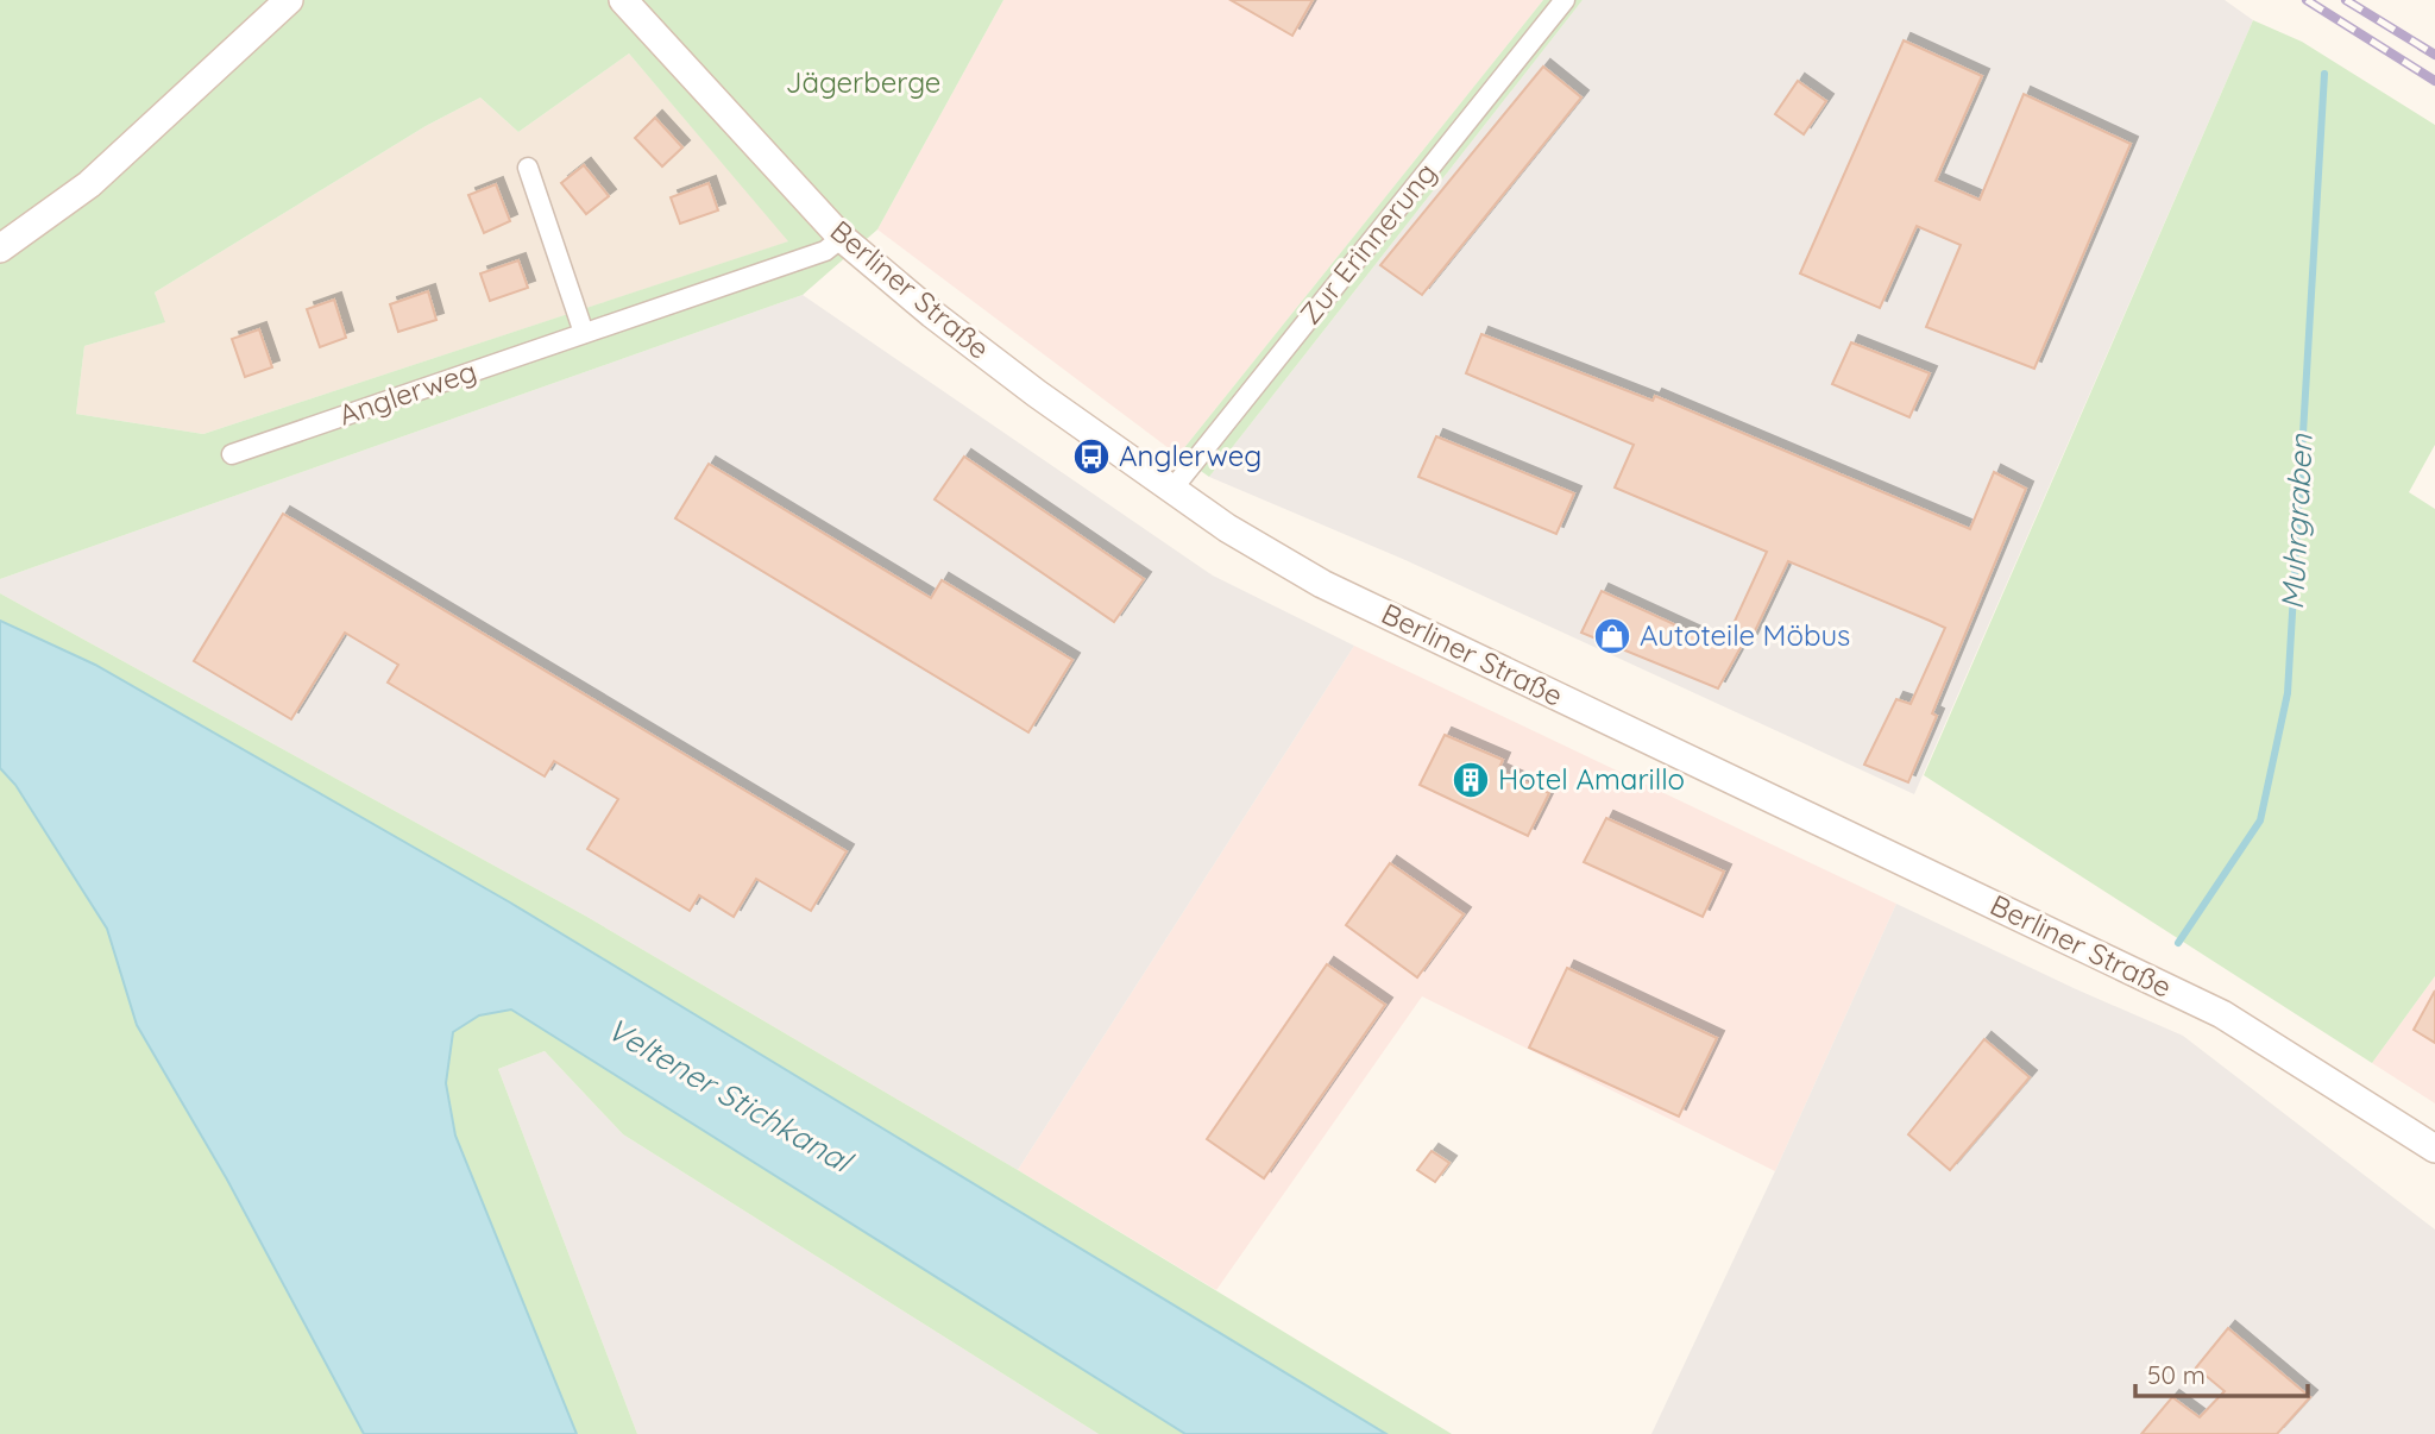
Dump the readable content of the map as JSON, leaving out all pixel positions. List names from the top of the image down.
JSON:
{
  "streets": {
    "main road": ["Berliner Straße"],
    "street": ["Zur Erinnerung", "Anglerweg"]
  },
  "crossings": [
    ["Zur Erinnerung", "Berliner Straße"],
    ["Berliner Straße", "Anglerweg"]
  ],
  "water": ["Muhrgraben", "Veltener Stichkanal"],
  "parks": ["Jägerberge"],
  "places": {
    "bus stop": ["Anglerweg"],
    "shop": ["Autoteile Möbus"],
    "building": ["Hotel Amarillo"]
  },
  "scale_bar": "50 m"
}
